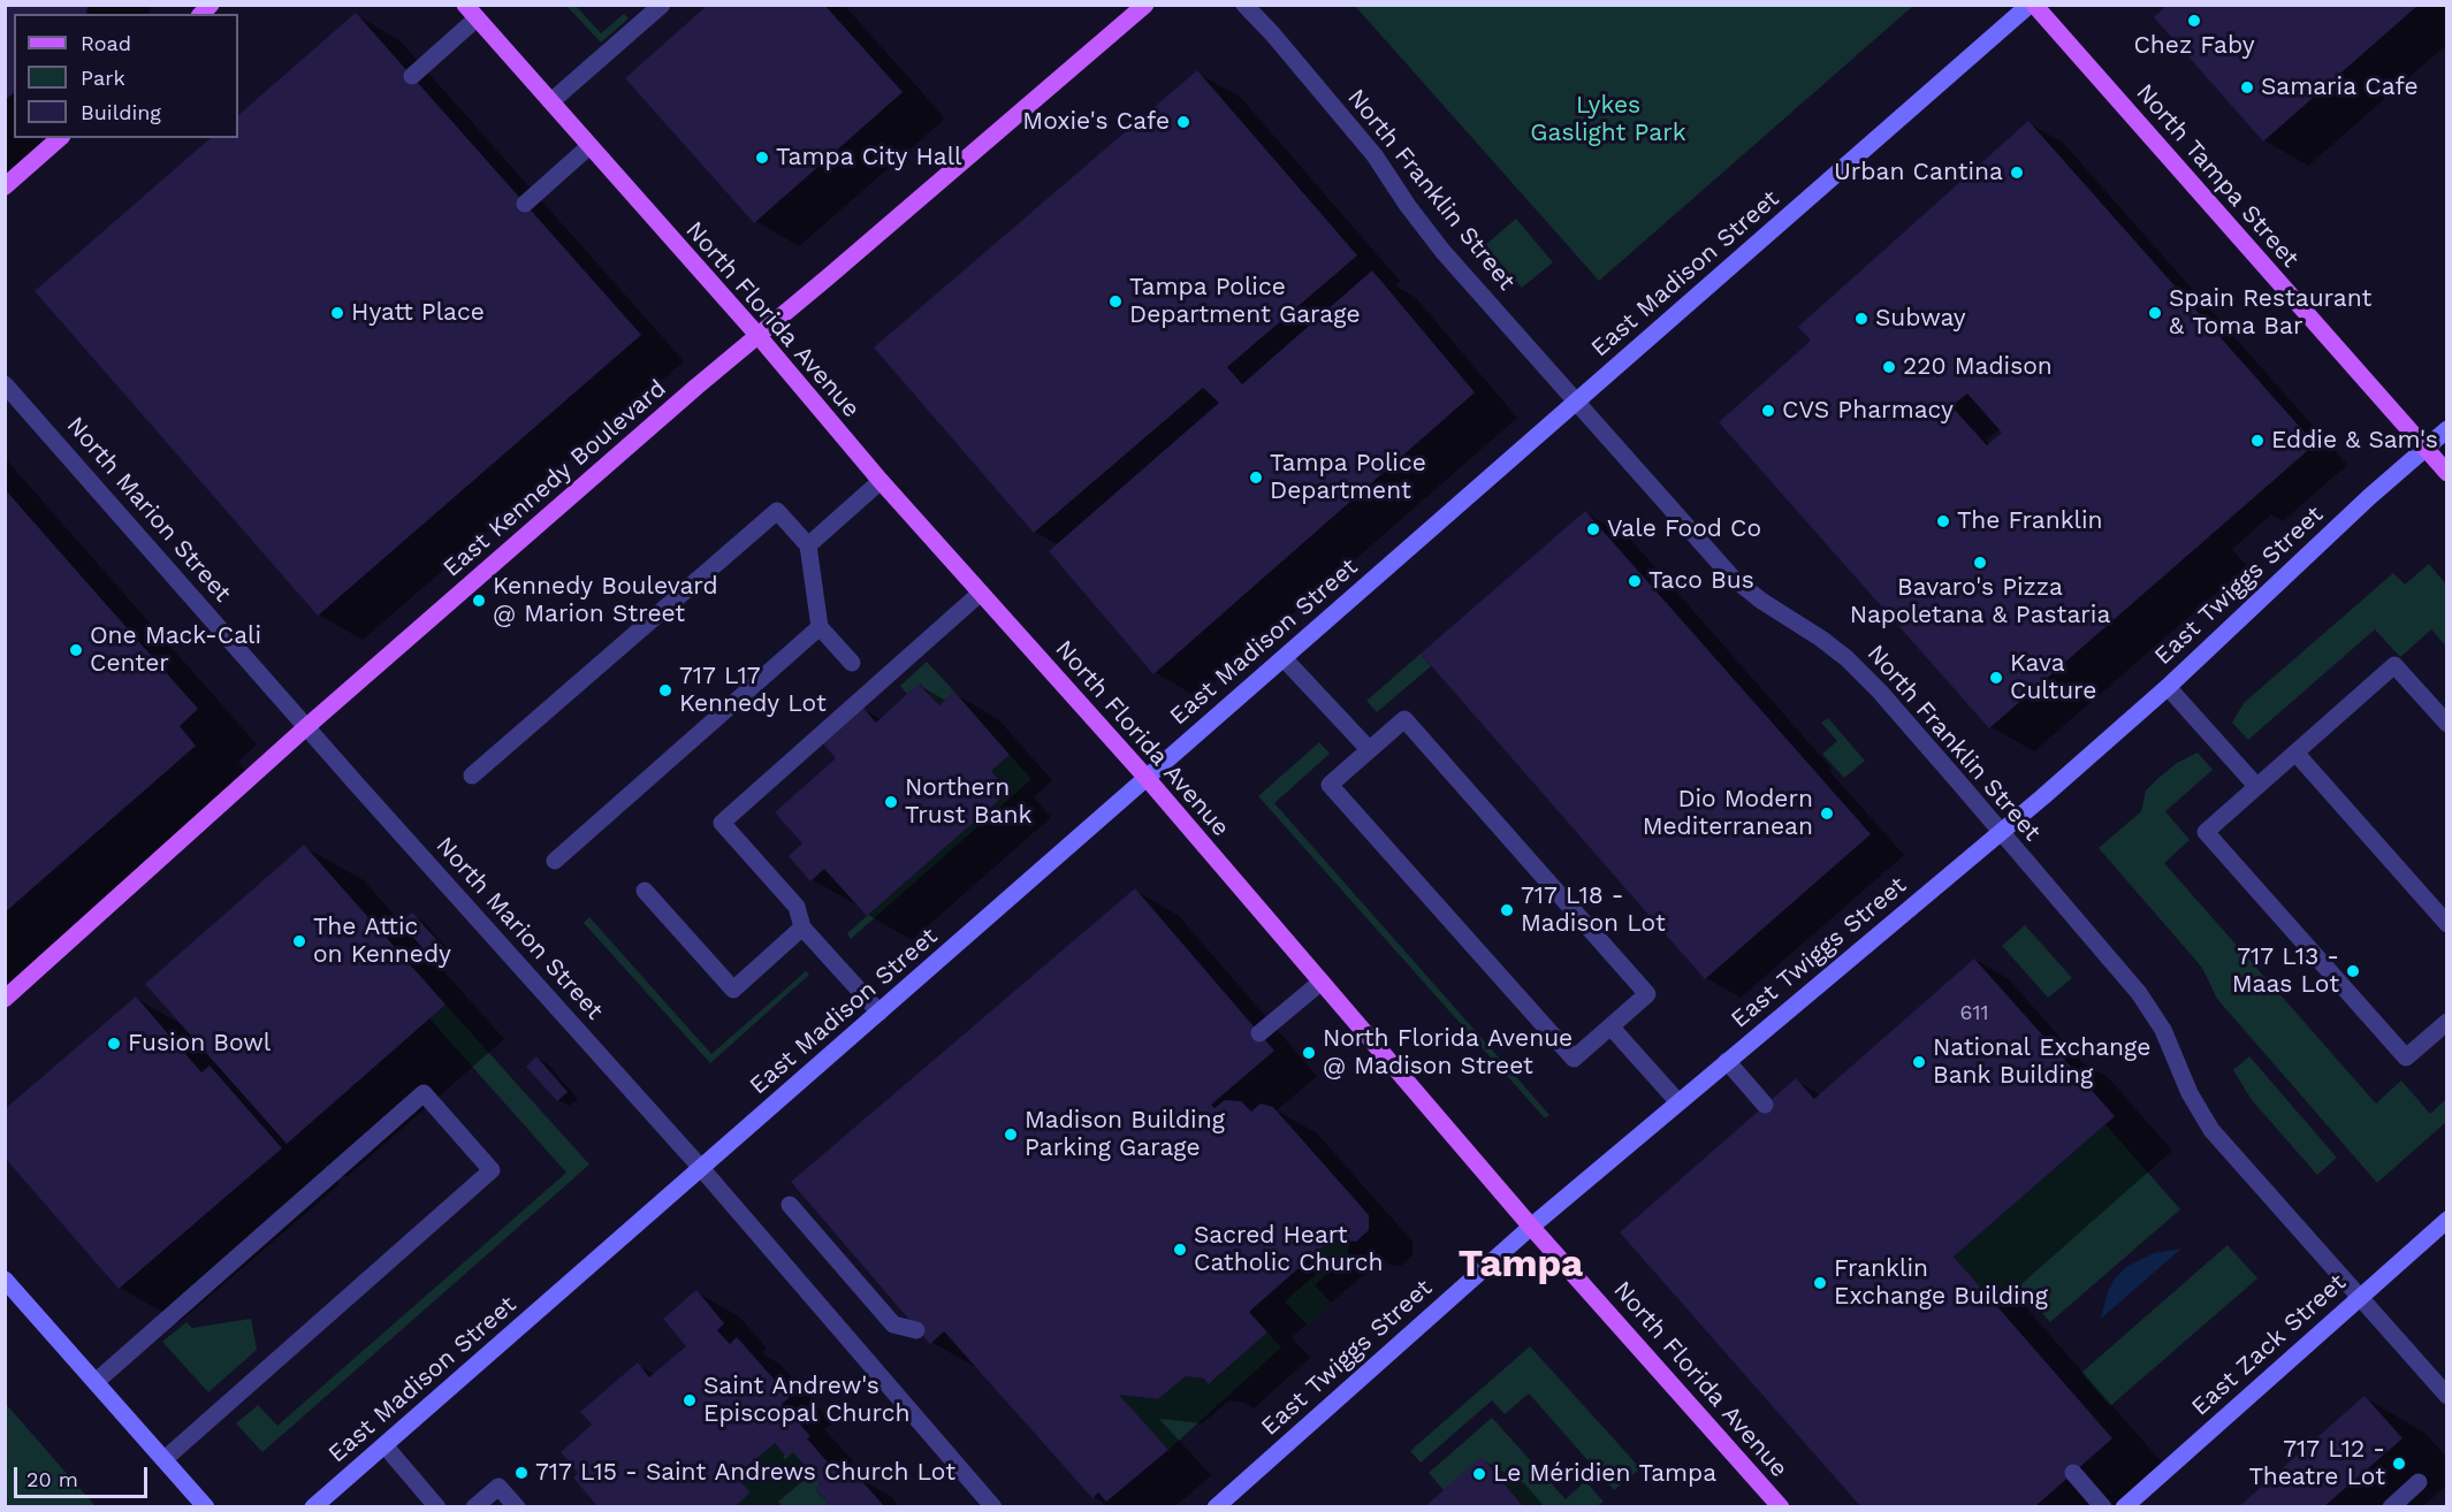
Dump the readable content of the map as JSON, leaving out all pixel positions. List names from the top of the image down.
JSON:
{
  "streets": {
    "main road": ["North Tampa Street", "North Florida Avenue", "East Kennedy Boulevard"],
    "street": [
      "North Franklin Street",
      "East Madison Street",
      "North Marion Street",
      "East Twiggs Street",
      "East Zack Street"
    ]
  },
  "crossings": [
    ["North Tampa Street", "East Madison Street"],
    ["North Tampa Street", "East Twiggs Street"],
    ["North Franklin Street", "East Madison Street"],
    ["North Franklin Street", "East Twiggs Street"],
    ["North Franklin Street", "East Zack Street"],
    ["East Madison Street", "North Florida Avenue"],
    ["East Madison Street", "North Marion Street"],
    ["North Florida Avenue", "East Kennedy Boulevard"],
    ["North Florida Avenue", "East Twiggs Street"],
    ["East Kennedy Boulevard", "North Marion Street"]
  ],
  "districts": ["Tampa"],
  "parks": ["Lykes Gaslight Park"],
  "places": [
    "Chez Faby",
    "Samaria Cafe",
    "Moxie's Cafe",
    "Tampa City Hall",
    "Urban Cantina",
    "Tampa Police Department Garage",
    "Hyatt Place",
    "Spain Restaurant & Toma Bar",
    "Subway",
    "220 Madison",
    "CVS Pharmacy",
    "Eddie & Sam's",
    "Tampa Police Department",
    "The Franklin",
    "Vale Food Co",
    "Bavaro's Pizza Napoletana & Pastaria",
    "Taco Bus",
    "Kennedy Boulevard @ Marion Street",
    "One Mack-Cali Center",
    "Kava Culture",
    "717 L17 Kennedy Lot",
    "Northern Trust Bank",
    "Dio Modern Mediterranean",
    "717 L18 - Madison Lot",
    "The Attic on Kennedy",
    "717 L13 - Maas Lot",
    "Fusion Bowl",
    "North Florida Avenue @ Madison Street",
    "National Exchange Bank Building",
    "Madison Building Parking Garage",
    "Sacred Heart Catholic Church",
    "Franklin Exchange Building",
    "Saint Andrew's Episcopal Church",
    "717 L12 - Theatre Lot",
    "717 L15 - Saint Andrews Church Lot",
    "Le Méridien Tampa"
  ],
  "house_numbers": ["611"],
  "legend": ["Road", "Park", "Building"],
  "scale_bar": "20 m"
}
